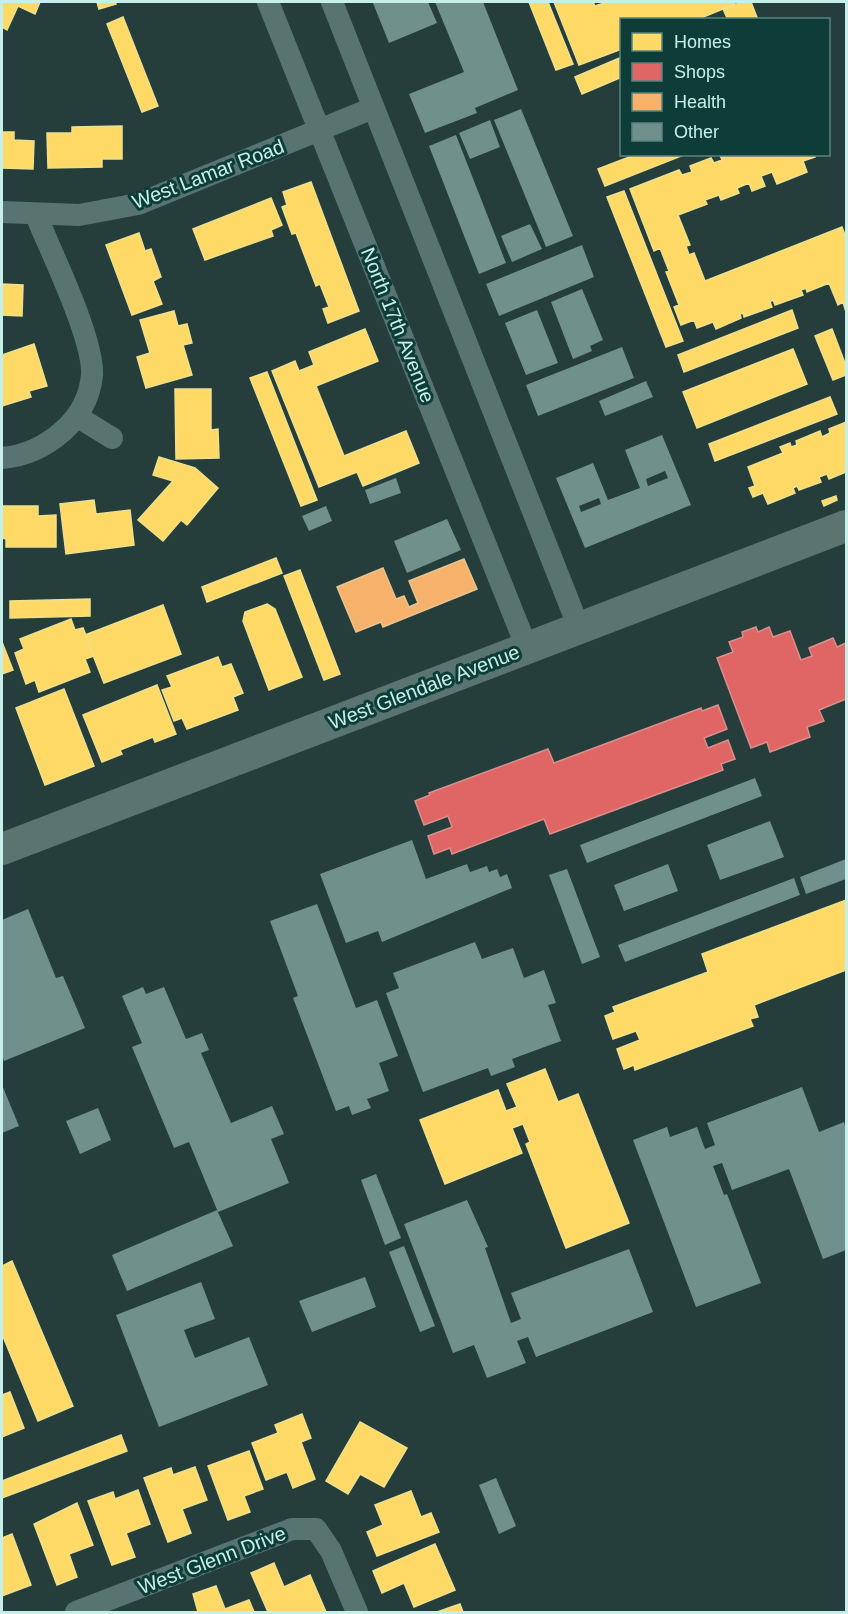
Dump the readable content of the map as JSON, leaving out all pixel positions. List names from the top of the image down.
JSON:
{
  "streets": {
    "main road": ["West Glendale Avenue"],
    "street": ["West Lamar Road", "North 17th Avenue", "West Glenn Drive"]
  },
  "crossings": [
    ["West Lamar Road", "North 17th Avenue"],
    ["North 17th Avenue", "West Glendale Avenue"]
  ],
  "legend": [
    "Homes",
    "Shops",
    "Health",
    "Other"
  ]
}
